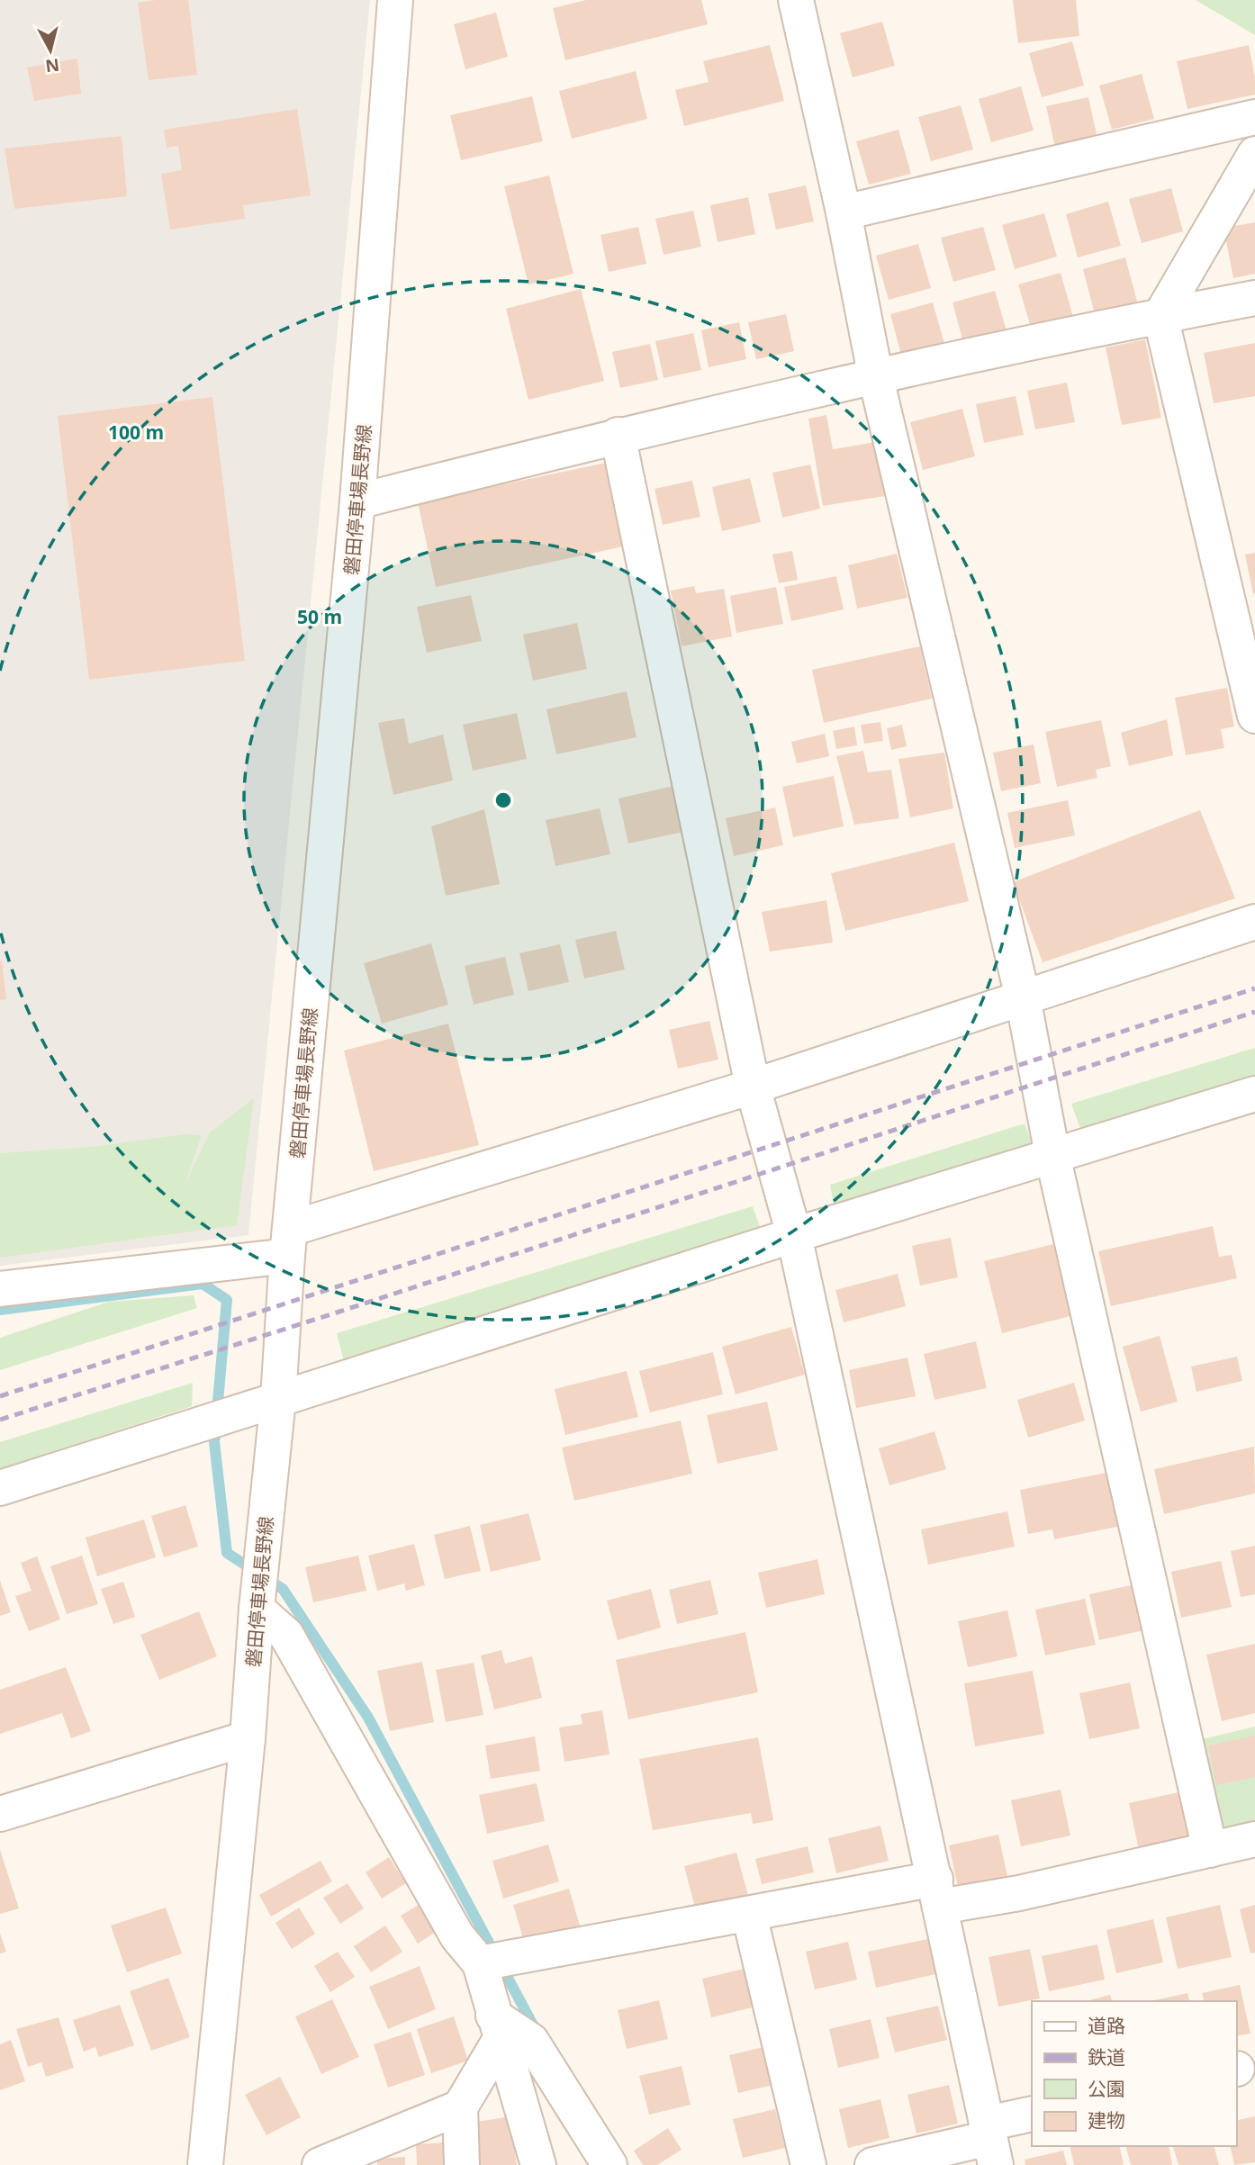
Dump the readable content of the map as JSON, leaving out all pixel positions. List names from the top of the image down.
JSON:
{
  "streets": {
    "street": ["磐田停車場長野線"]
  },
  "legend": [
    "道路",
    "鉄道",
    "公園",
    "建物"
  ],
  "north": "bottom",
  "rings": ["100 m", "50 m"]
}
